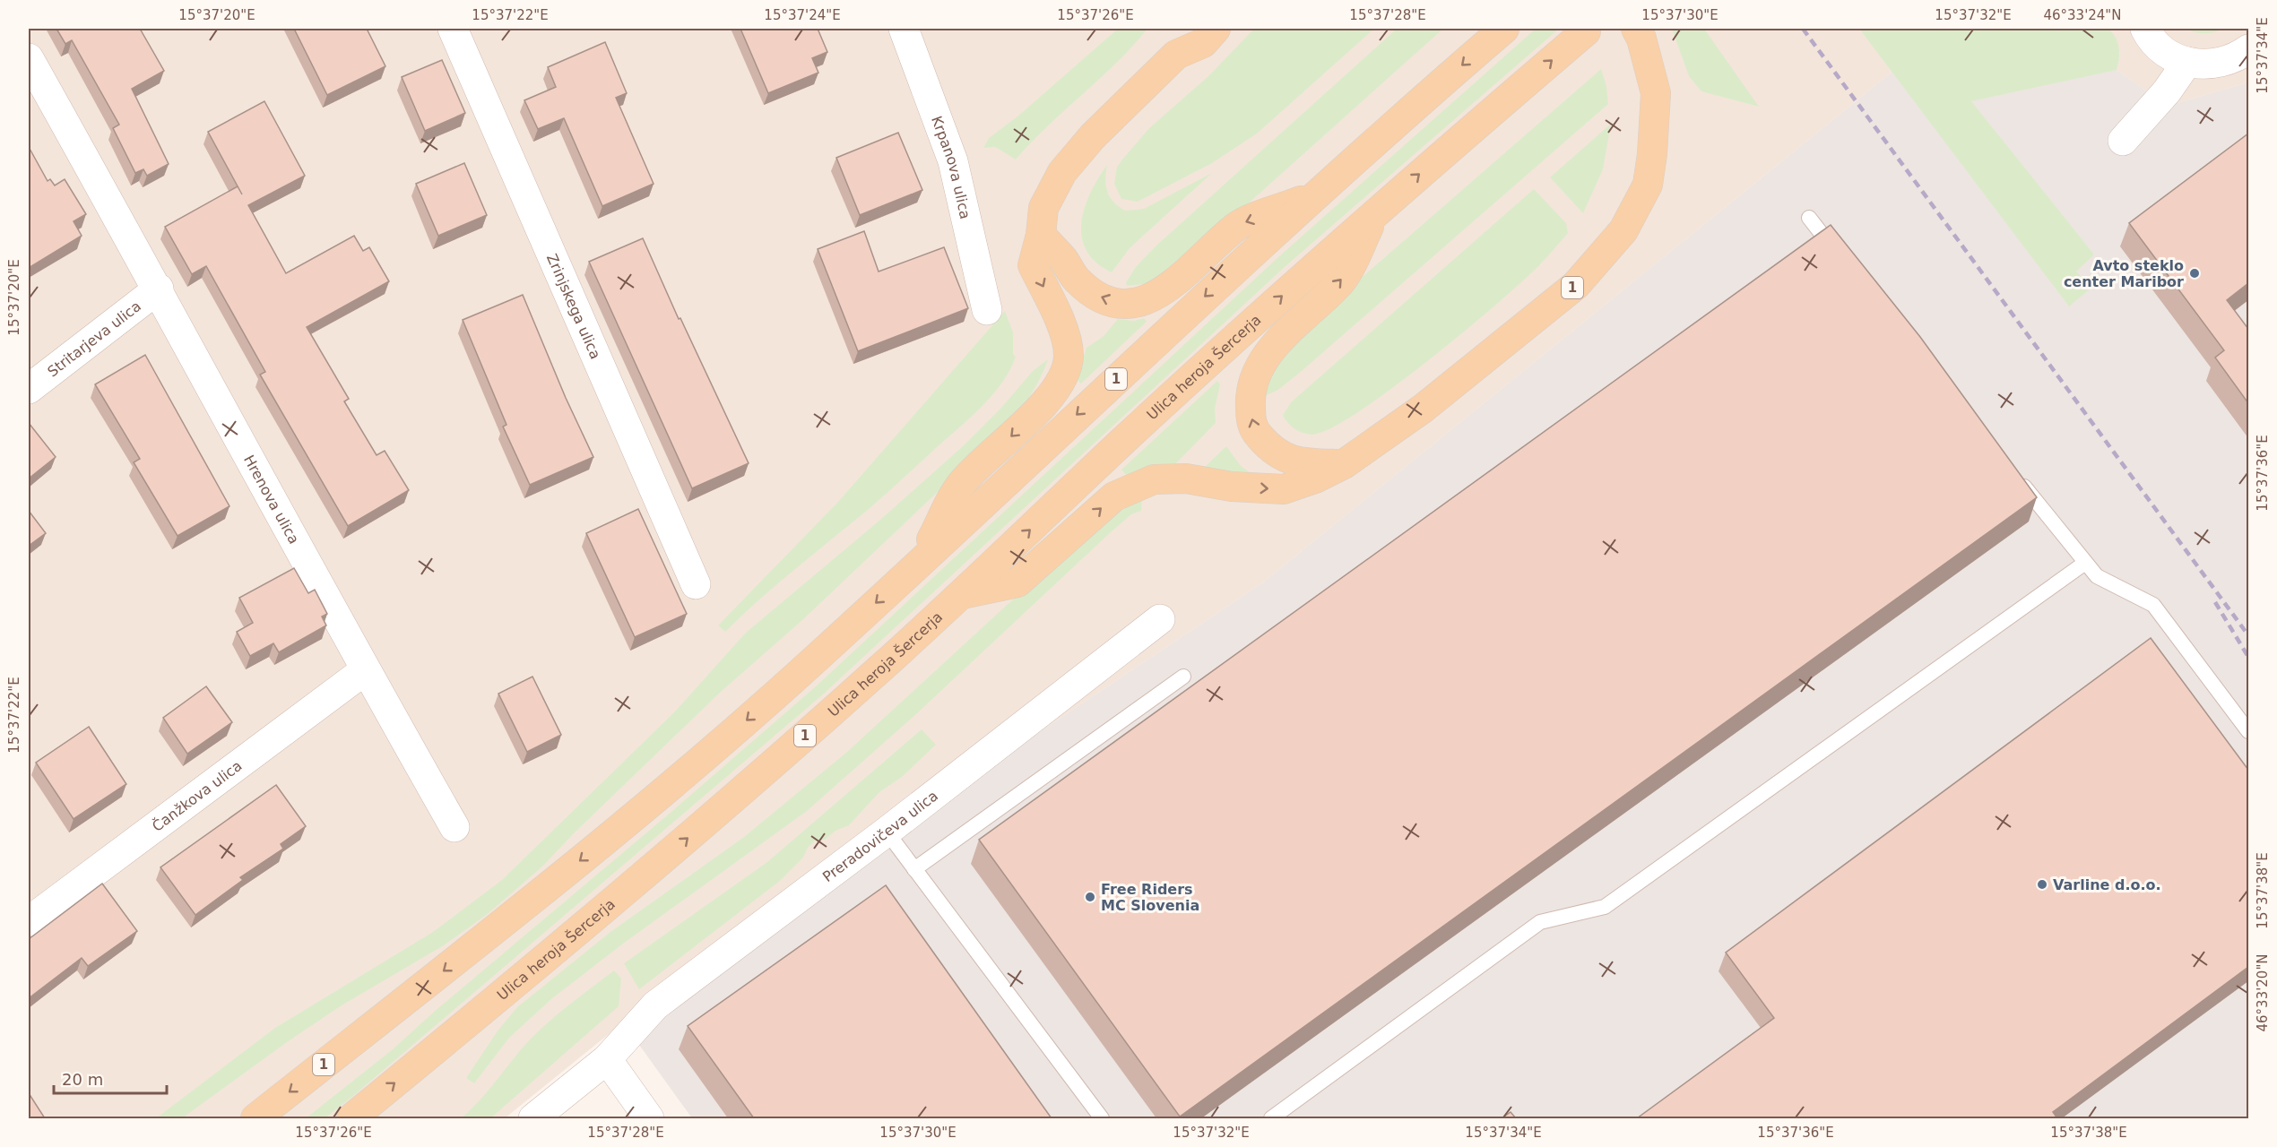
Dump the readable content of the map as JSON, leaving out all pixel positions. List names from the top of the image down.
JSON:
{
  "streets": {
    "main road": ["1", "Ulica heroja Šercerja"],
    "street": [
      "Krpanova ulica",
      "Zrinjskega ulica",
      "Stritarjeva ulica",
      "Hrenova ulica",
      "Čanžkova ulica",
      "Preradovičeva ulica"
    ]
  },
  "crossings": [
    ["1", "Ulica heroja Šercerja"],
    ["Stritarjeva ulica", "Hrenova ulica"],
    ["Hrenova ulica", "Čanžkova ulica"]
  ],
  "places": ["Avto steklo center Maribor", "Varline d.o.o.", "Free Riders MC Slovenia"],
  "scale_bar": "20 m",
  "coordinates": [
    "15°37'20\"E",
    "15°37'22\"E",
    "15°37'24\"E",
    "15°37'26\"E",
    "15°37'28\"E",
    "15°37'30\"E",
    "15°37'32\"E",
    "46°33'24\"N",
    "15°37'34\"E",
    "15°37'36\"E",
    "15°37'38\"E",
    "46°33'20\"N"
  ]
}
